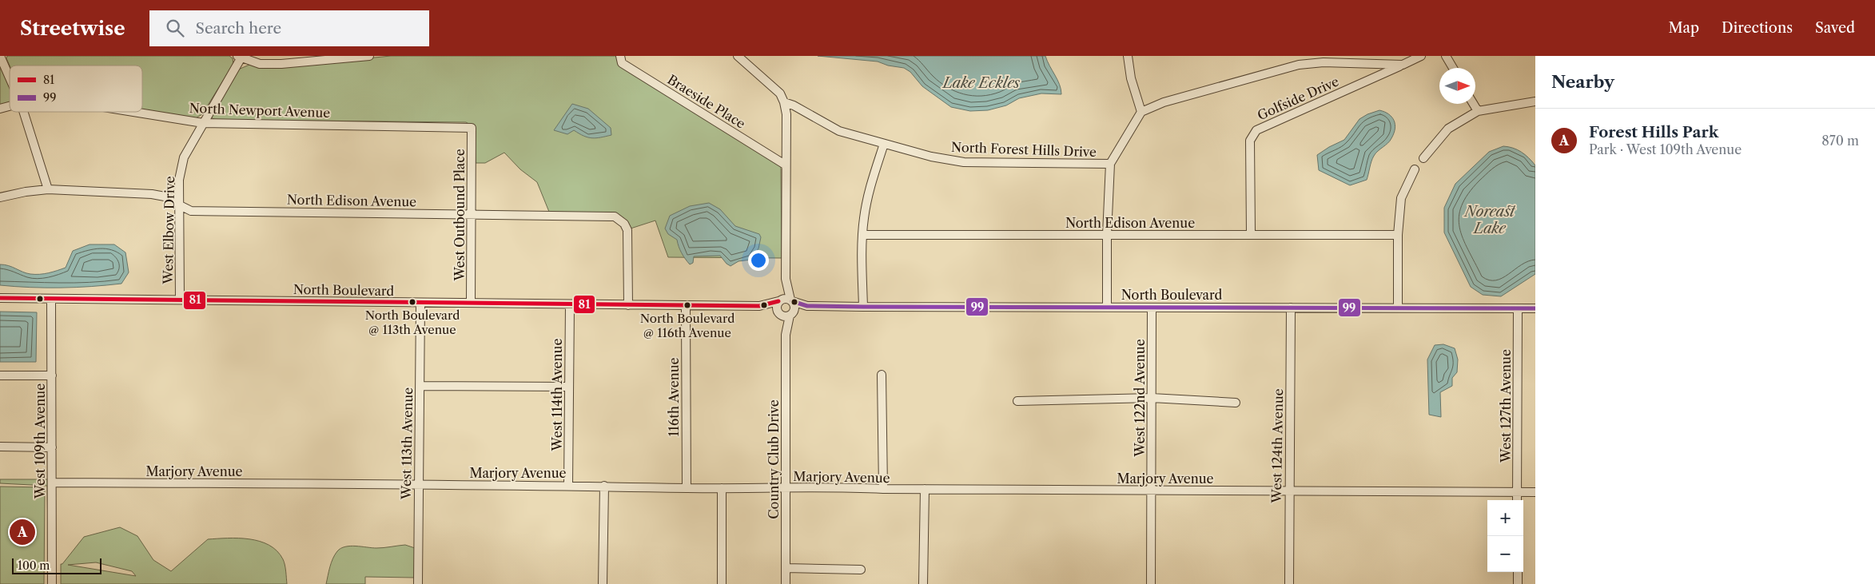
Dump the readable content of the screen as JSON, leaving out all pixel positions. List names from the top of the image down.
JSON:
{
  "streets": {
    "street": [
      "Golfside Drive",
      "Braeside Place",
      "North Newport Avenue",
      "North Forest Hills Drive",
      "North Edison Avenue",
      "West Outbound Place",
      "West Elbow Drive",
      "North Boulevard",
      "West 114th Avenue",
      "116th Avenue",
      "West 122nd Avenue",
      "West 127th Avenue",
      "West 109th Avenue",
      "West 113th Avenue",
      "West 124th Avenue",
      "Country Club Drive",
      "Marjory Avenue"
    ]
  },
  "crossings": [
    ["Golfside Drive", "North Edison Avenue"],
    ["North Newport Avenue", "West Outbound Place"],
    ["North Newport Avenue", "West Elbow Drive"],
    ["North Edison Avenue", "West Outbound Place"],
    ["North Edison Avenue", "West Elbow Drive"],
    ["North Edison Avenue", "North Boulevard"],
    ["West Outbound Place", "North Boulevard"],
    ["West Elbow Drive", "North Boulevard"],
    ["North Boulevard", "West 114th Avenue"],
    ["North Boulevard", "116th Avenue"],
    ["North Boulevard", "West 122nd Avenue"],
    ["North Boulevard", "West 127th Avenue"],
    ["North Boulevard", "West 109th Avenue"],
    ["North Boulevard", "West 113th Avenue"],
    ["North Boulevard", "West 124th Avenue"],
    ["North Boulevard", "Country Club Drive"],
    ["West 114th Avenue", "Marjory Avenue"],
    ["116th Avenue", "Marjory Avenue"],
    ["West 122nd Avenue", "Marjory Avenue"],
    ["West 127th Avenue", "Marjory Avenue"],
    ["West 109th Avenue", "Marjory Avenue"],
    ["West 113th Avenue", "Marjory Avenue"],
    ["West 124th Avenue", "Marjory Avenue"],
    ["Country Club Drive", "Marjory Avenue"]
  ],
  "water": ["Lake Eckles", "Noreast Lake"],
  "places": ["North Boulevard @ 113th Avenue", "North Boulevard @ 116th Avenue"],
  "lines": ["transit line 81", "transit line 99"],
  "legend": ["81", "99"],
  "scale_bar": "100 m",
  "north": "right",
  "page": {
    "header": "Streetwise",
    "search": "Search here",
    "nav": ["Map", "Directions", "Saved"],
    "heading": "Nearby",
    "list": [
      {
        "mark": "A",
        "name": "Forest Hills Park",
        "note": "Park · West 109th Avenue",
        "value": "870 m"
      }
    ],
    "map_buttons": ["+", "−"],
    "pins": "A",
    "scale": "100 m"
  }
}
